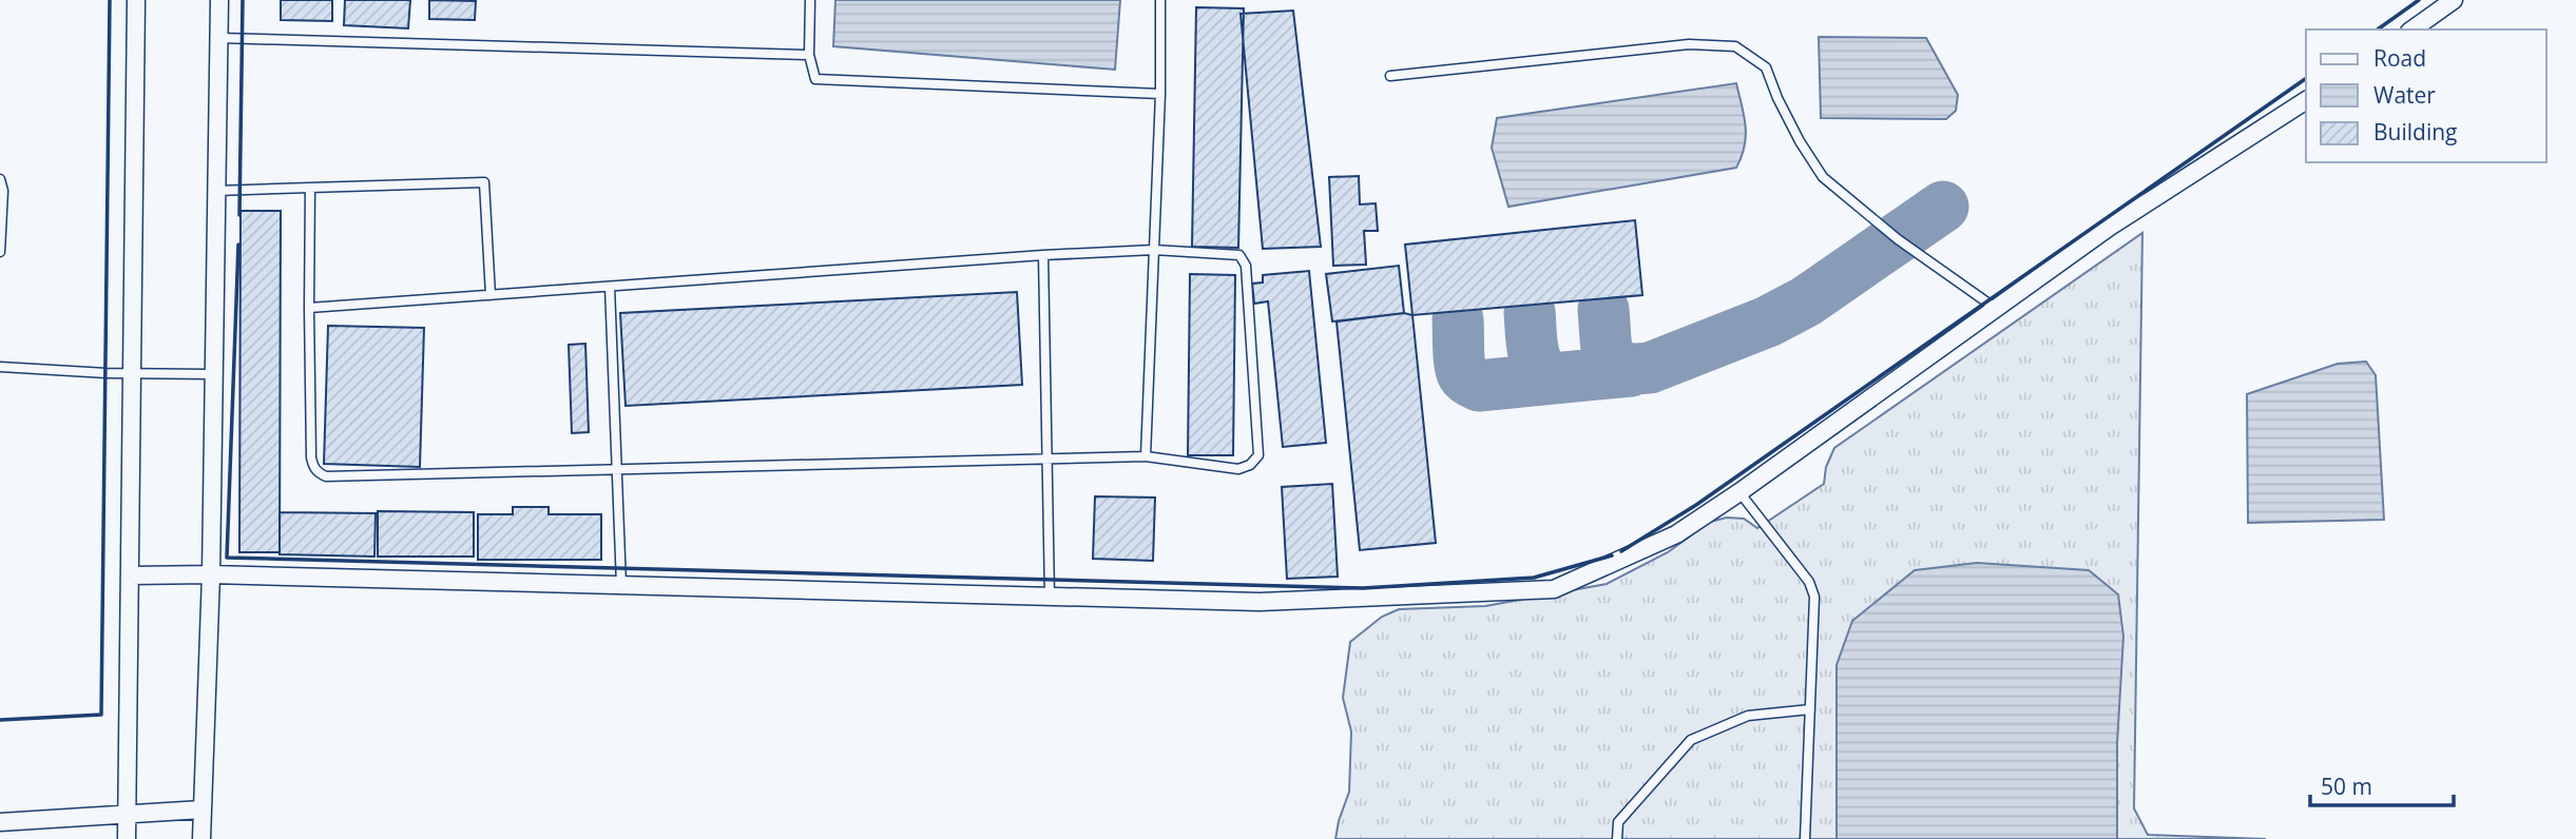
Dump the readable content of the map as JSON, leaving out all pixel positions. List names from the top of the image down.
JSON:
{
  "legend": ["Road", "Water", "Building"],
  "scale_bar": "50 m"
}
